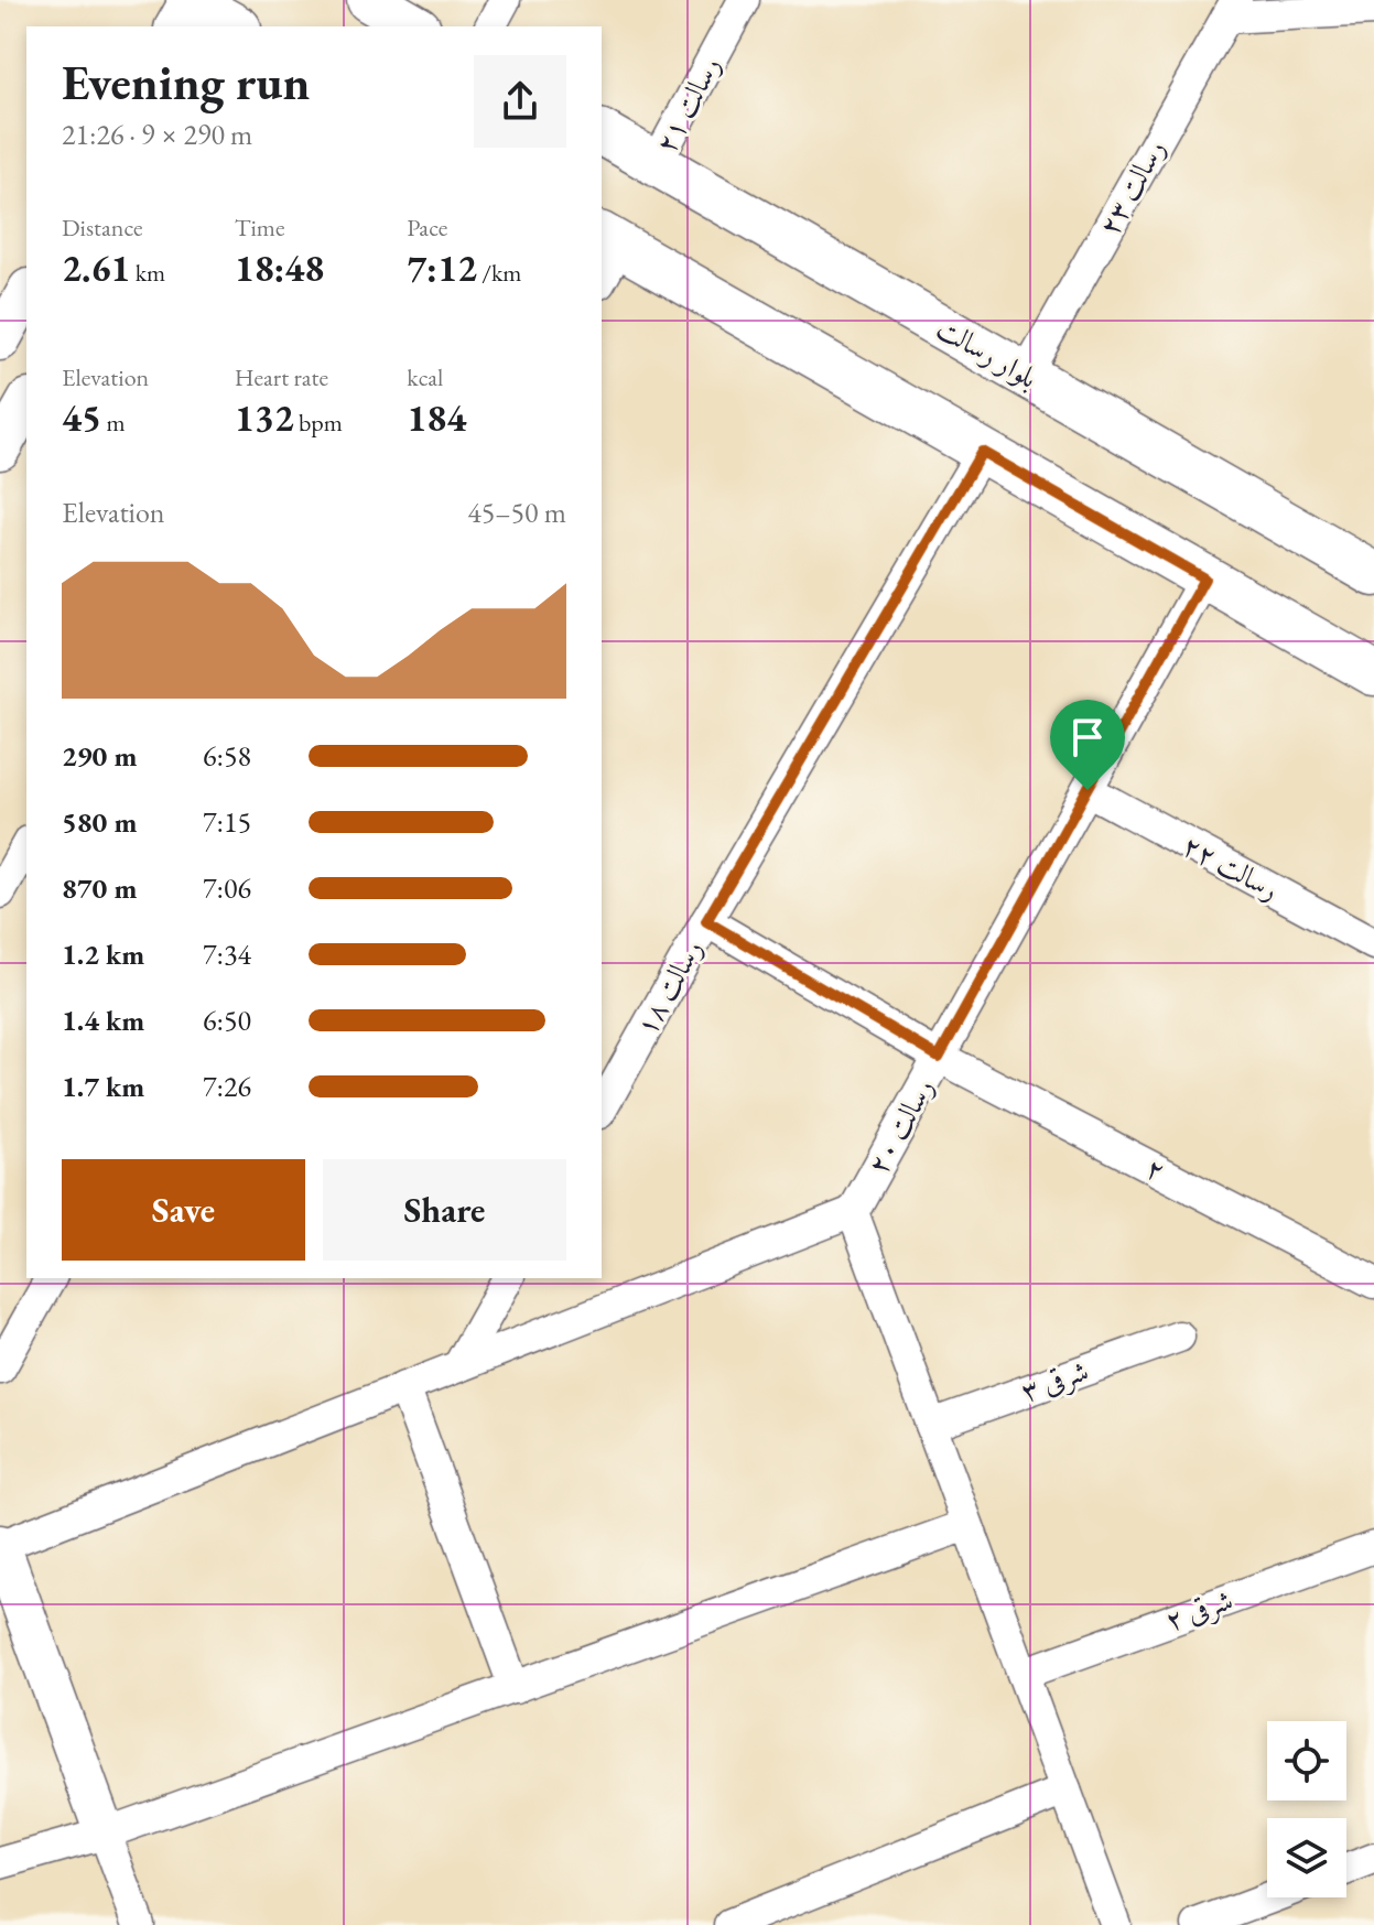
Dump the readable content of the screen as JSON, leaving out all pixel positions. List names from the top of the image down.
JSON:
{
  "streets": {
    "main road": ["بلوار رسالت"],
    "street": [
      "رسالت ۲۱",
      "رسالت ۲۳",
      "رسالت ۲۲",
      "رسالت ۱۸",
      "رسالت ۲۰",
      "۲",
      "۳ شرقی",
      "۲ شرقی"
    ]
  },
  "crossings": [
    ["رسالت ۲۱", "بلوار رسالت"],
    ["رسالت ۲۳", "بلوار رسالت"],
    ["رسالت ۲۲", "رسالت ۲۰"],
    ["رسالت ۱۸", "۲"],
    ["رسالت ۲۰", "۲"]
  ],
  "page": {
    "heading": ["Evening run", "21:26 · 9 × 290 m"],
    "stats": [
      ["Distance", "2.61 km"],
      ["Time", "18:48"],
      ["Pace", "7:12 /km"],
      ["Elevation", "45 m"],
      ["Heart rate", "132 bpm"],
      ["kcal", "184"]
    ],
    "chart": ["Elevation", "45–50 m"],
    "list": [
      {
        "name": "290 m",
        "note": "6:58"
      },
      {
        "name": "580 m",
        "note": "7:15"
      },
      {
        "name": "870 m",
        "note": "7:06"
      },
      {
        "name": "1.2 km",
        "note": "7:34"
      },
      {
        "name": "1.4 km",
        "note": "6:50"
      },
      {
        "name": "1.7 km",
        "note": "7:26"
      }
    ],
    "buttons": ["Save", "Share"]
  }
}
